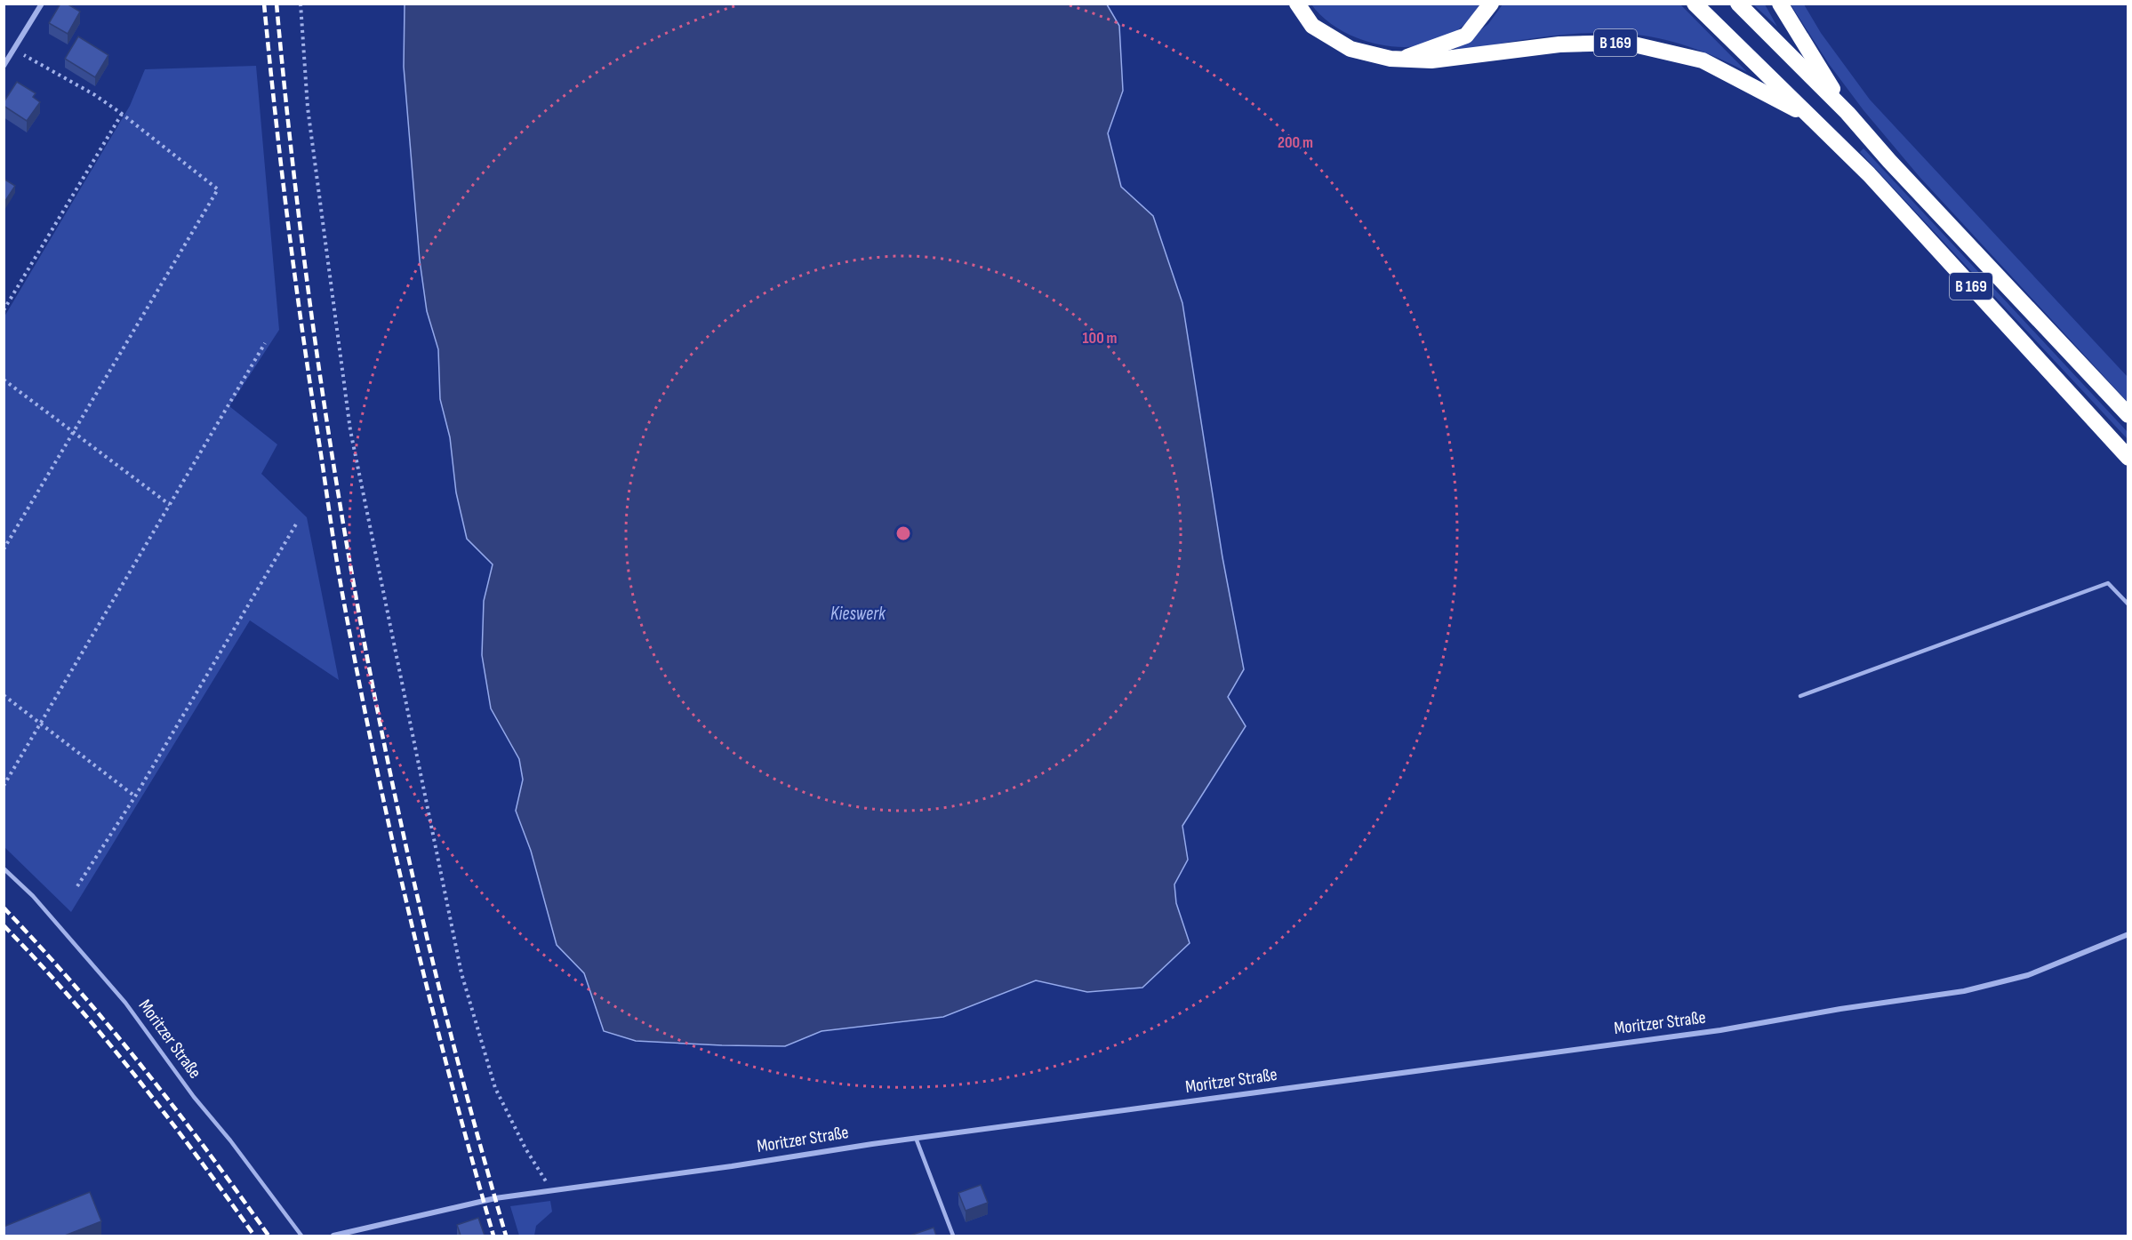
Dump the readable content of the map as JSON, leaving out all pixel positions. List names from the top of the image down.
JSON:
{
  "streets": {
    "highway": ["B 169"],
    "street": ["Moritzer Straße"]
  },
  "water": ["Kieswerk"],
  "rings": ["200 m", "100 m"]
}
